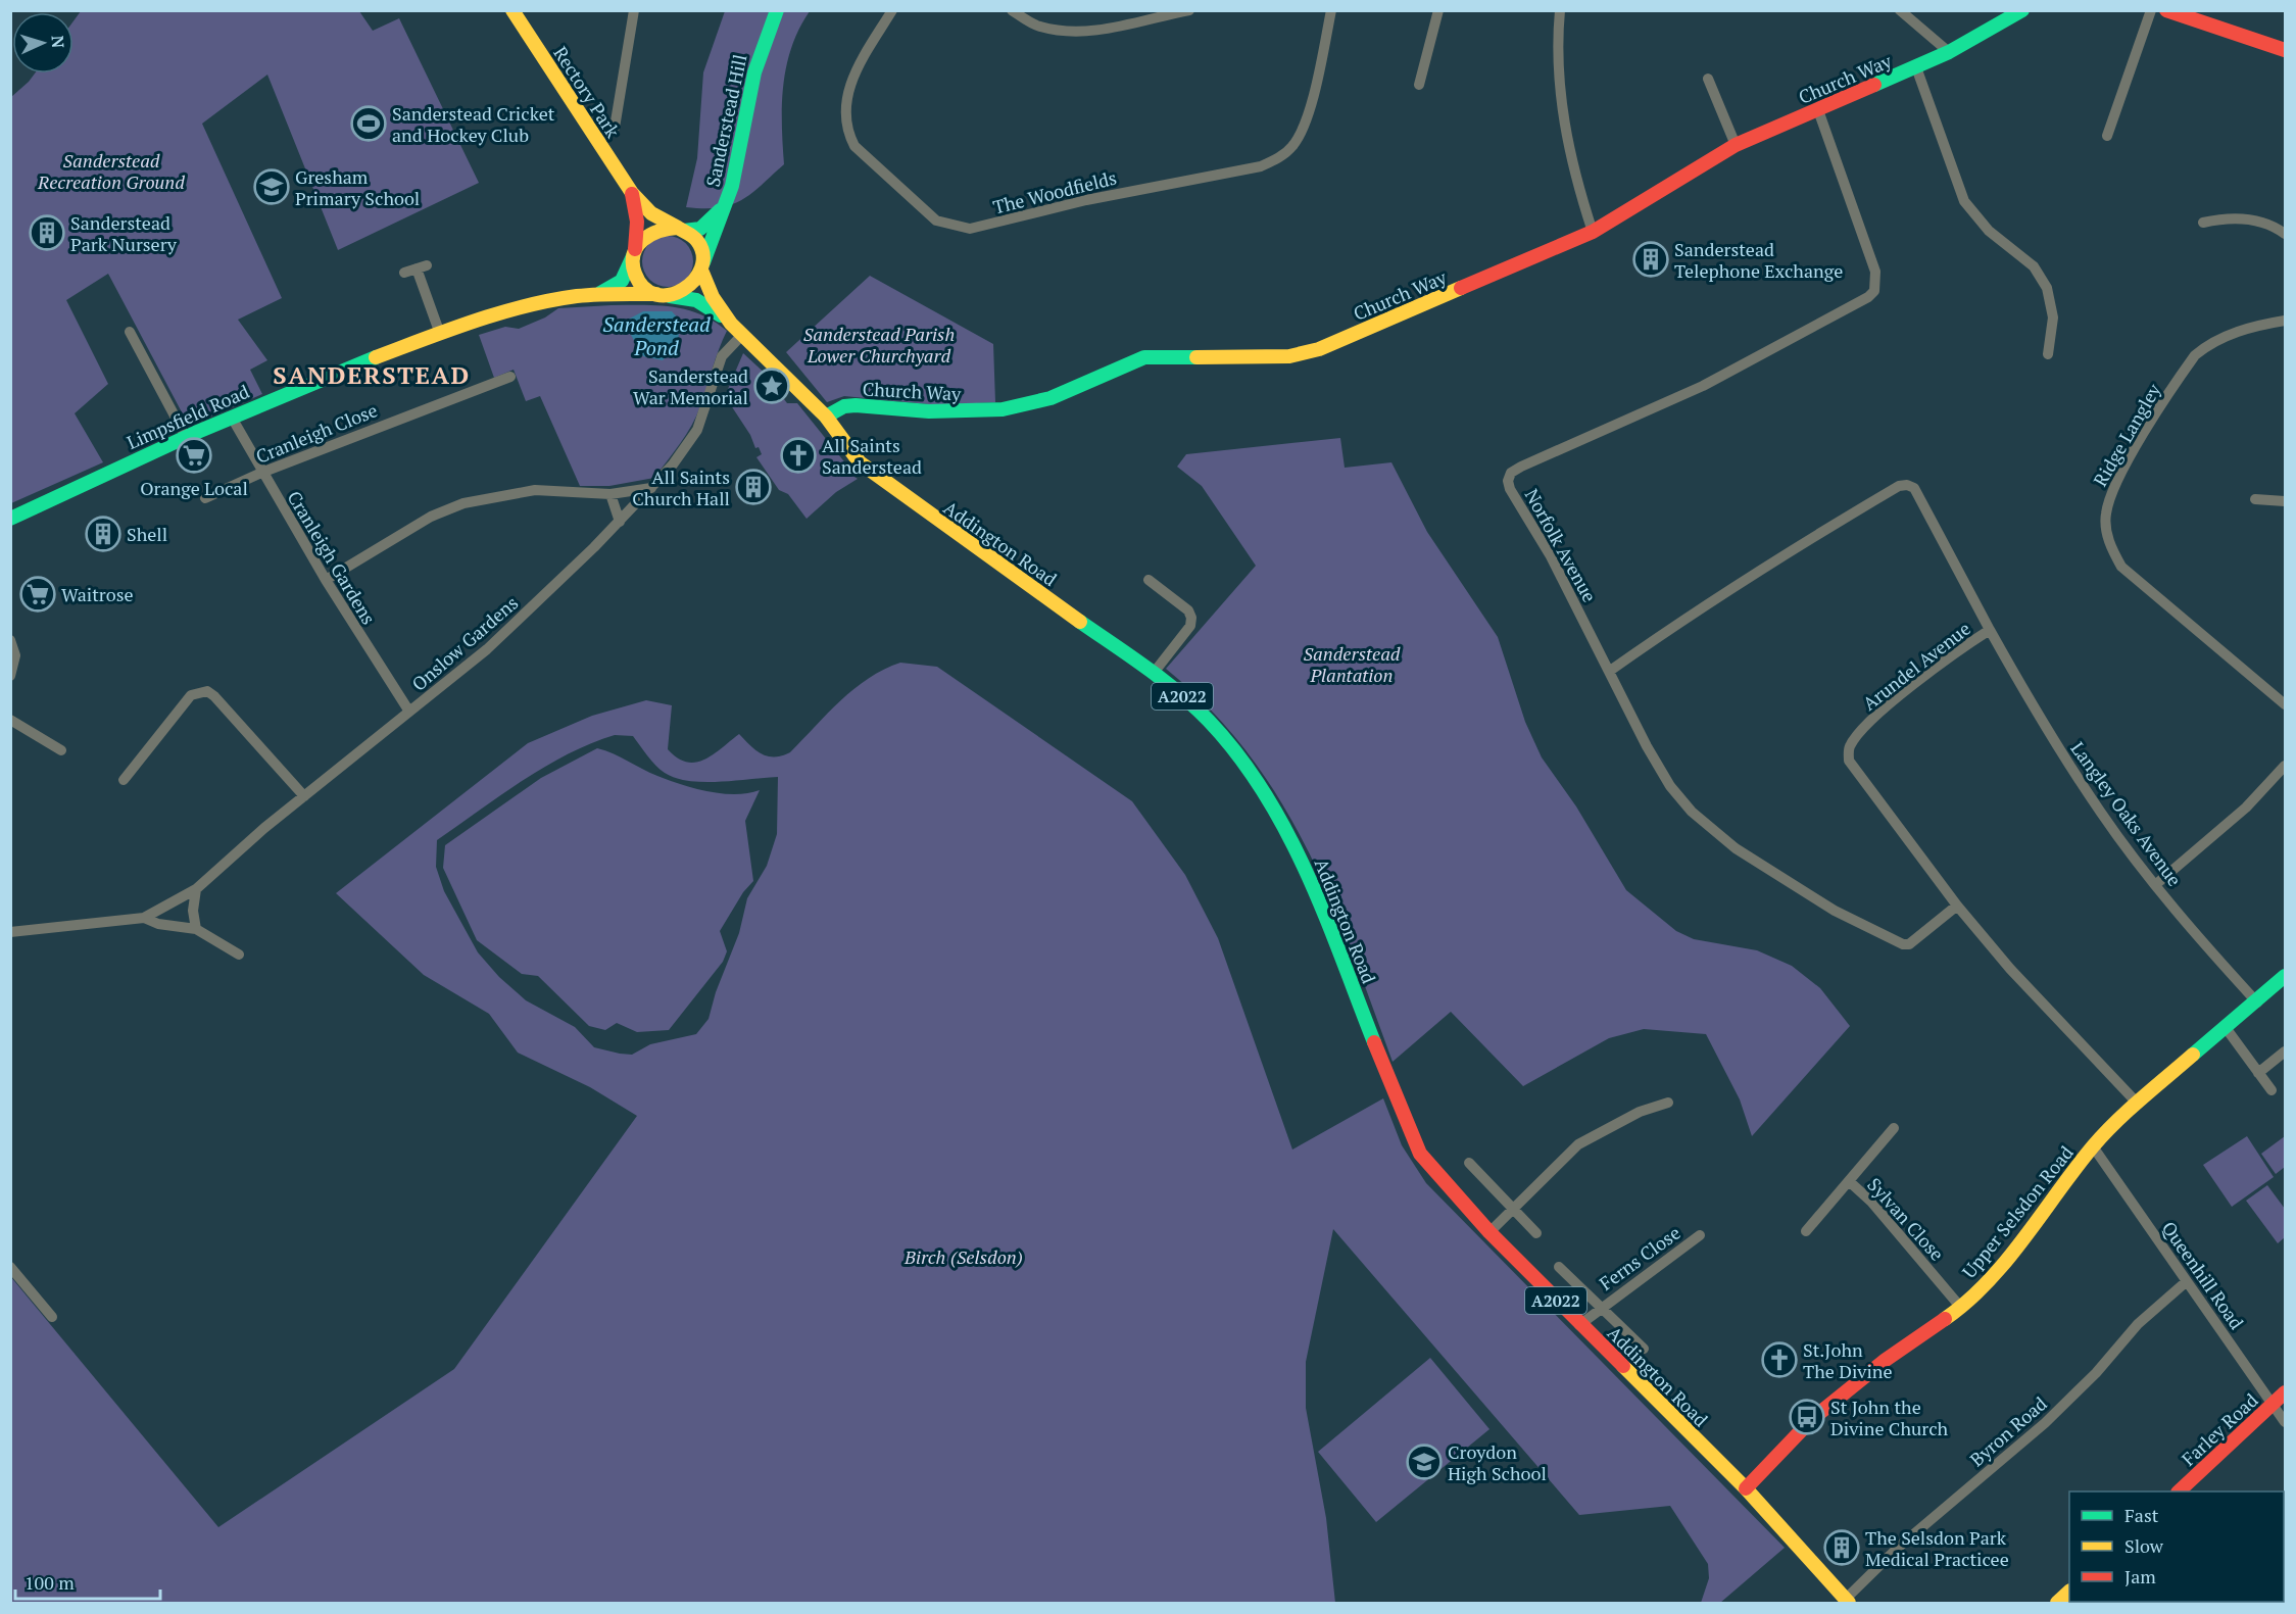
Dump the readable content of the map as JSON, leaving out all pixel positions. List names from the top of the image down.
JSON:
{
  "streets": {
    "main road": [
      "Church Way",
      "Rectory Park",
      "Sanderstead Hill",
      "Limpsfield Road",
      "Addington Road",
      "A2022",
      "Upper Selsdon Road",
      "Farley Road"
    ],
    "street": [
      "The Woodfields",
      "Cranleigh Close",
      "Ridge Langley",
      "Norfolk Avenue",
      "Cranleigh Gardens",
      "Onslow Gardens",
      "Arundel Avenue",
      "Langley Oaks Avenue",
      "Sylvan Close",
      "Ferns Close",
      "Queenhill Road",
      "Byron Road"
    ]
  },
  "crossings": [
    ["Church Way", "Addington Road"],
    ["Church Way", "Norfolk Avenue"],
    ["Rectory Park", "Sanderstead Hill"],
    ["Rectory Park", "Limpsfield Road"],
    ["Rectory Park", "A2022"],
    ["Sanderstead Hill", "Limpsfield Road"],
    ["Sanderstead Hill", "A2022"],
    ["Limpsfield Road", "Cranleigh Gardens"],
    ["Limpsfield Road", "A2022"],
    ["Cranleigh Close", "Cranleigh Gardens"],
    ["Addington Road", "Onslow Gardens"],
    ["Addington Road", "A2022"],
    ["Addington Road", "Upper Selsdon Road"],
    ["Addington Road", "Ferns Close"],
    ["Addington Road", "Byron Road"],
    ["Norfolk Avenue", "Arundel Avenue"],
    ["Cranleigh Gardens", "Onslow Gardens"],
    ["Arundel Avenue", "Langley Oaks Avenue"],
    ["Arundel Avenue", "Upper Selsdon Road"],
    ["Langley Oaks Avenue", "Upper Selsdon Road"],
    ["Upper Selsdon Road", "Sylvan Close"],
    ["Upper Selsdon Road", "Queenhill Road"],
    ["Queenhill Road", "Farley Road"],
    ["Queenhill Road", "Byron Road"]
  ],
  "districts": ["SANDERSTEAD"],
  "water": ["Sanderstead Pond"],
  "parks": [
    "Sanderstead Recreation Ground",
    "Sanderstead Parish Lower Churchyard",
    "Sanderstead Plantation",
    "Birch (Selsdon)"
  ],
  "places": {
    "sports": ["Sanderstead Cricket and Hockey Club"],
    "school or university": ["Gresham Primary School", "Croydon High School"],
    "building": [
      "Sanderstead Park Nursery",
      "Sanderstead Telephone Exchange",
      "All Saints Church Hall",
      "Shell",
      "The Selsdon Park Medical Practicee"
    ],
    "place": ["Sanderstead War Memorial"],
    "supermarket": ["Orange Local", "Waitrose"],
    "church": ["All Saints Sanderstead", "St.John The Divine"],
    "bus stop": ["St John the Divine Church"]
  },
  "legend": ["Fast", "Slow", "Jam"],
  "scale_bar": "100 m",
  "north": "right"
}
